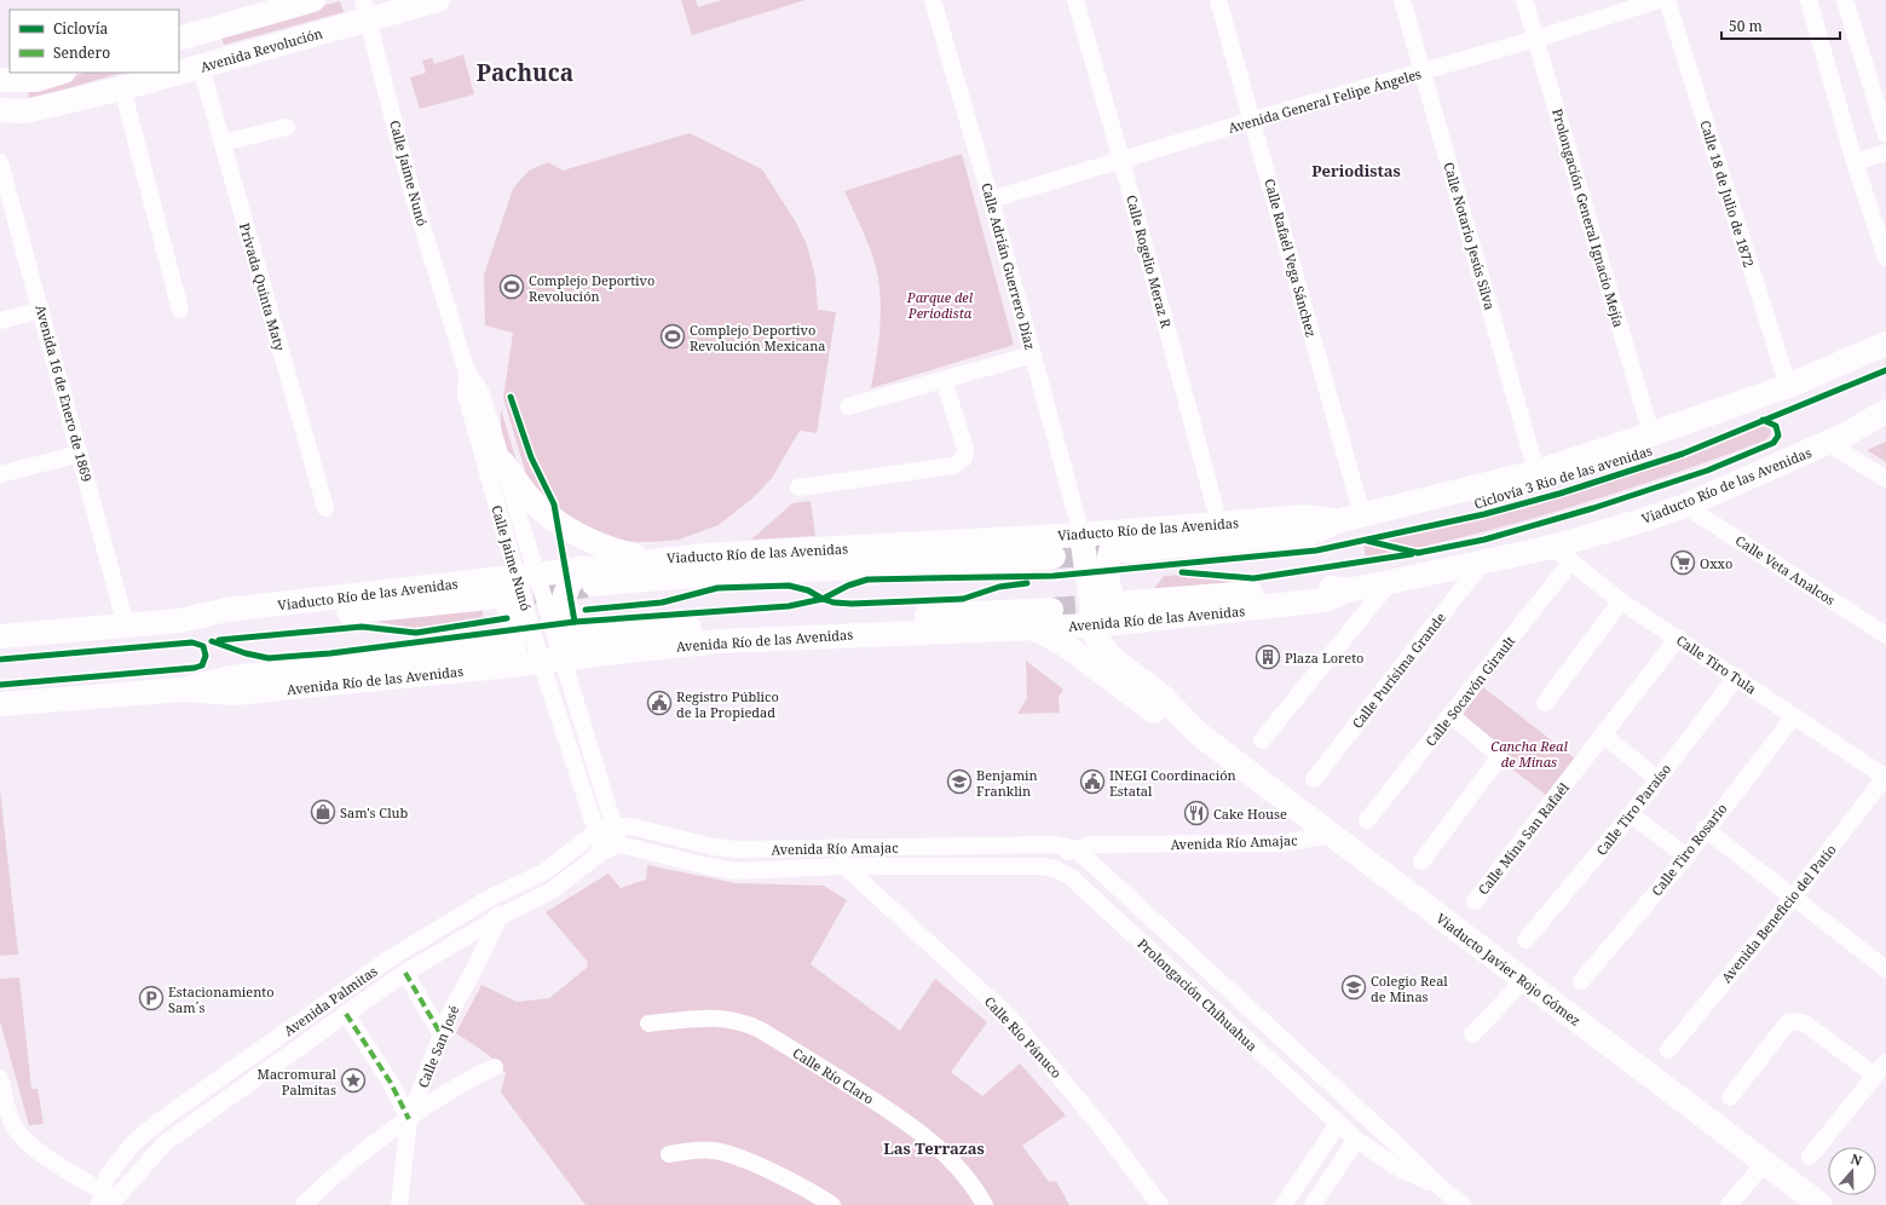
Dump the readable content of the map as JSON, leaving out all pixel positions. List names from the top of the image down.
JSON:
{
  "streets": {
    "main road": [
      "Avenida Revolución",
      "Viaducto Río de las Avenidas",
      "Avenida Río de las Avenidas",
      "Viaducto Javier Rojo Gómez"
    ],
    "street": [
      "Avenida General Felipe Ángeles",
      "Calle Jaime Nunó",
      "Calle 18 de Julio de 1872",
      "Prolongación General Ignacio Mejía",
      "Calle Notario Jesús Silva",
      "Calle Rafaél Vega Sánchez",
      "Calle Rogelio Meraz R",
      "Calle Adrián Guerrero Díaz",
      "Privada Quinta Maty",
      "Avenida 16 de Enero de 1869",
      "Calle Veta Analcos",
      "Calle Tiro Tula",
      "Calle Purísima Grande",
      "Calle Socavón Girault",
      "Calle Tiro Paraíso",
      "Calle Mina San Rafaél",
      "Avenida Río Amajac",
      "Calle Tiro Rosario",
      "Avenida Beneficio del Patio",
      "Prolongación Chihuahua",
      "Avenida Palmitas",
      "Calle Río Pánuco",
      "Calle San José",
      "Calle Río Claro"
    ],
    "cycle path": ["Ciclovía 3 Rio de las avenidas"]
  },
  "crossings": [
    ["Avenida Revolución", "Calle Jaime Nunó"],
    ["Avenida Revolución", "Privada Quinta Maty"],
    ["Avenida General Felipe Ángeles", "Prolongación General Ignacio Mejía"],
    ["Avenida General Felipe Ángeles", "Calle Notario Jesús Silva"],
    ["Avenida General Felipe Ángeles", "Calle Rafaél Vega Sánchez"],
    ["Avenida General Felipe Ángeles", "Calle Rogelio Meraz R"],
    ["Avenida General Felipe Ángeles", "Calle Adrián Guerrero Díaz"],
    ["Calle Jaime Nunó", "Viaducto Río de las Avenidas"],
    ["Calle Jaime Nunó", "Avenida Río de las Avenidas"],
    ["Calle Jaime Nunó", "Avenida Río Amajac"],
    ["Calle Jaime Nunó", "Avenida Palmitas"],
    ["Calle 18 de Julio de 1872", "Viaducto Río de las Avenidas"],
    ["Prolongación General Ignacio Mejía", "Viaducto Río de las Avenidas"],
    ["Calle Notario Jesús Silva", "Viaducto Río de las Avenidas"],
    ["Calle Rafaél Vega Sánchez", "Viaducto Río de las Avenidas"],
    ["Calle Rogelio Meraz R", "Viaducto Río de las Avenidas"],
    ["Calle Adrián Guerrero Díaz", "Viaducto Río de las Avenidas"],
    ["Calle Adrián Guerrero Díaz", "Viaducto Javier Rojo Gómez"],
    ["Avenida 16 de Enero de 1869", "Viaducto Río de las Avenidas"],
    ["Viaducto Río de las Avenidas", "Calle Veta Analcos"],
    ["Viaducto Río de las Avenidas", "Avenida Río de las Avenidas"],
    ["Viaducto Río de las Avenidas", "Calle Tiro Tula"],
    ["Viaducto Río de las Avenidas", "Calle Purísima Grande"],
    ["Viaducto Río de las Avenidas", "Viaducto Javier Rojo Gómez"],
    ["Avenida Río de las Avenidas", "Viaducto Javier Rojo Gómez"],
    ["Calle Tiro Tula", "Calle Socavón Girault"],
    ["Calle Tiro Tula", "Calle Tiro Paraíso"],
    ["Calle Tiro Tula", "Calle Mina San Rafaél"],
    ["Calle Tiro Tula", "Calle Tiro Rosario"],
    ["Calle Tiro Tula", "Avenida Beneficio del Patio"],
    ["Avenida Río Amajac", "Viaducto Javier Rojo Gómez"],
    ["Avenida Río Amajac", "Prolongación Chihuahua"],
    ["Avenida Río Amajac", "Avenida Palmitas"],
    ["Avenida Río Amajac", "Calle Río Pánuco"],
    ["Avenida Palmitas", "Calle San José"]
  ],
  "districts": ["Pachuca", "Periodistas", "Las Terrazas"],
  "parks": ["Parque del Periodista", "Cancha Real de Minas"],
  "places": {
    "sports": ["Complejo Deportivo Revolución", "Complejo Deportivo Revolución Mexicana"],
    "supermarket": ["Oxxo"],
    "building": ["Plaza Loreto"],
    "public building": ["Registro Público de la Propiedad", "INEGI Coordinación Estatal"],
    "school or university": ["Benjamin Franklin", "Colegio Real de Minas"],
    "shop": ["Sam's Club"],
    "restaurant": ["Cake House"],
    "parking": ["Estacionamiento Sam´s"],
    "place": ["Macromural Palmitas"]
  },
  "legend": ["Ciclovía", "Sendero"],
  "scale_bar": "50 m",
  "north": "top"
}
